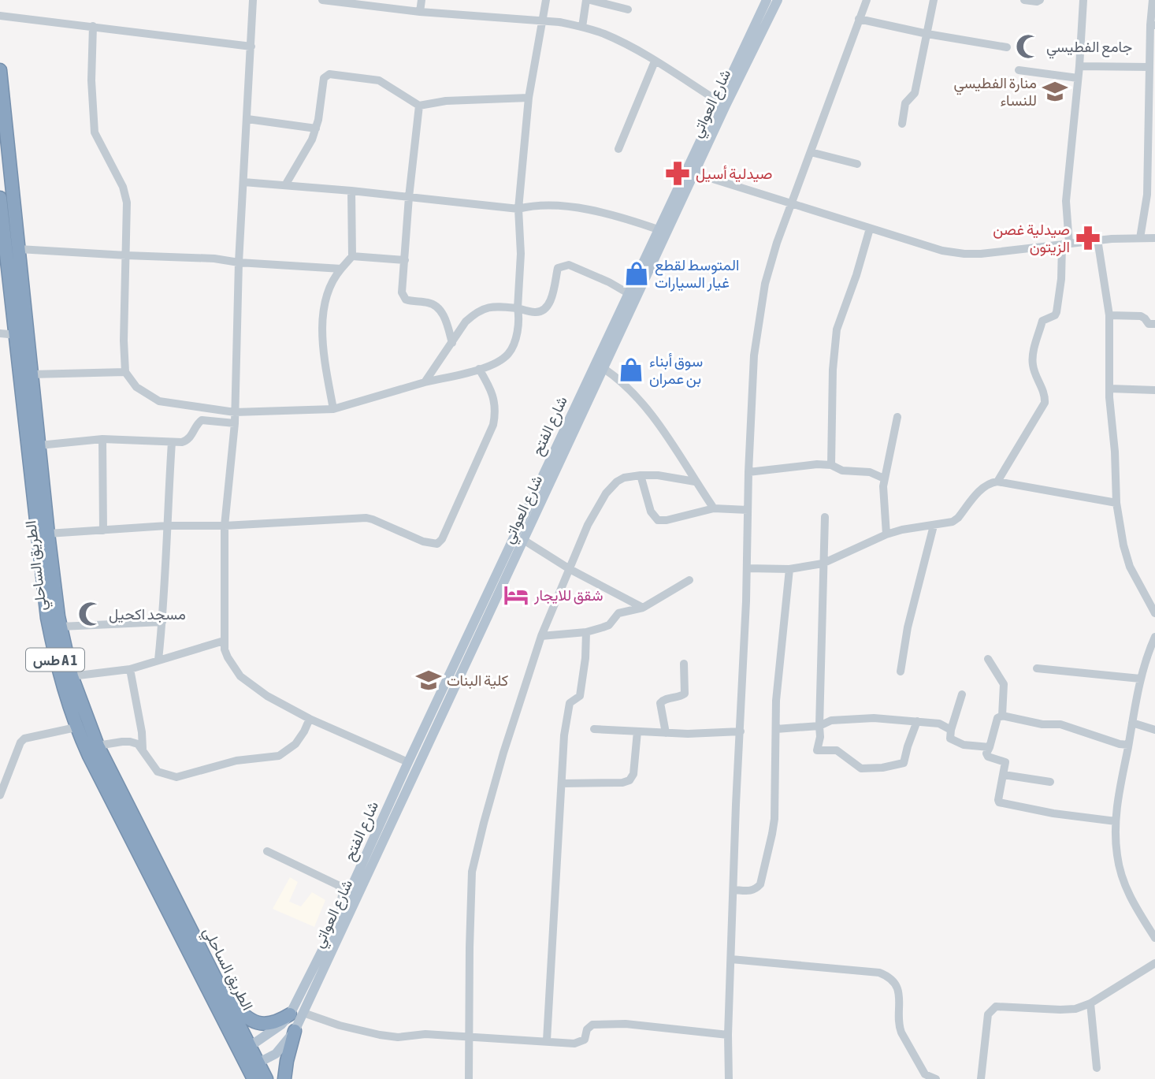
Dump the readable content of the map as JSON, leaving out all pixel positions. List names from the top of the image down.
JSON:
{
  "streets": {
    "highway": ["الطريق الساحلي", "طس A 1"],
    "main road": ["شارع العواتي", "شارع الفتح"]
  },
  "crossings": [
    ["شارع العواتي", "شارع الفتح"],
    ["شارع العواتي", "الطريق الساحلي"]
  ],
  "places": {
    "mosque": ["جامع الفطيسي", "مسجد اكحيل"],
    "school or university": ["منارة الفطيسي للنساء", "كلية البنات"],
    "pharmacy": ["صيدلية أسيل", "صيدلية غصن الزيتون"],
    "shop": ["المتوسط لقطع غيار السيارات", "سوق أبناء بن عمران"],
    "hotel": ["شقق للايجار"]
  }
}
